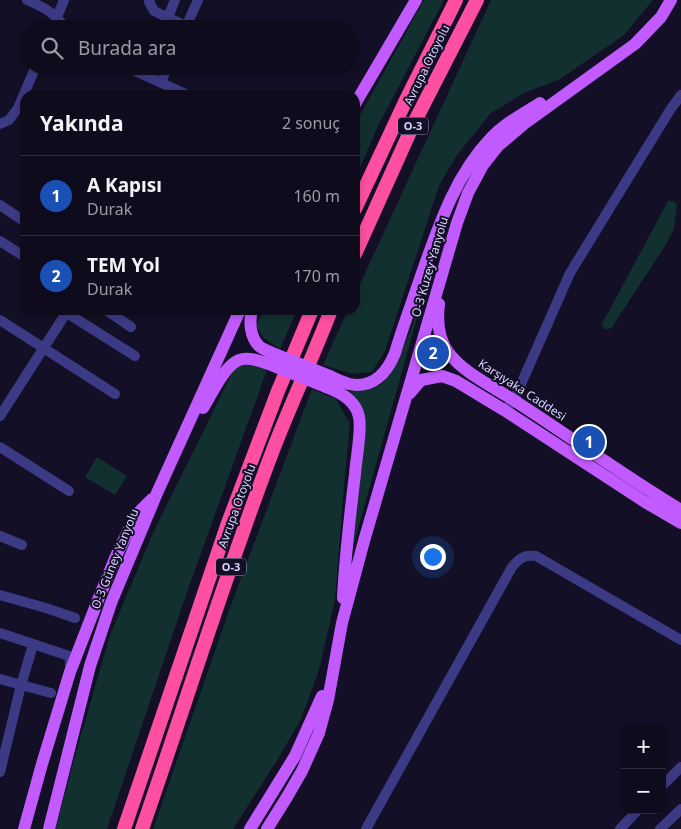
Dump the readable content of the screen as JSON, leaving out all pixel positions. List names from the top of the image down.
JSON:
{
  "streets": {
    "highway": ["Avrupa Otoyolu", "O-3"],
    "main road": ["O-3 Kuzey Yanyolu", "Karşıyaka Caddesi", "O-3 Güney Yanyolu"]
  },
  "crossings": [
    ["O-3 Kuzey Yanyolu", "Karşıyaka Caddesi"]
  ],
  "page": {
    "search": "Burada ara",
    "heading": ["Yakında", "2 sonuç"],
    "list": [
      {
        "mark": "1",
        "name": "A Kapısı",
        "note": "Durak",
        "value": "160 m"
      },
      {
        "mark": "2",
        "name": "TEM Yol",
        "note": "Durak",
        "value": "170 m"
      }
    ],
    "pins": ["2", "1"],
    "map_buttons": ["+", "−"]
  }
}
